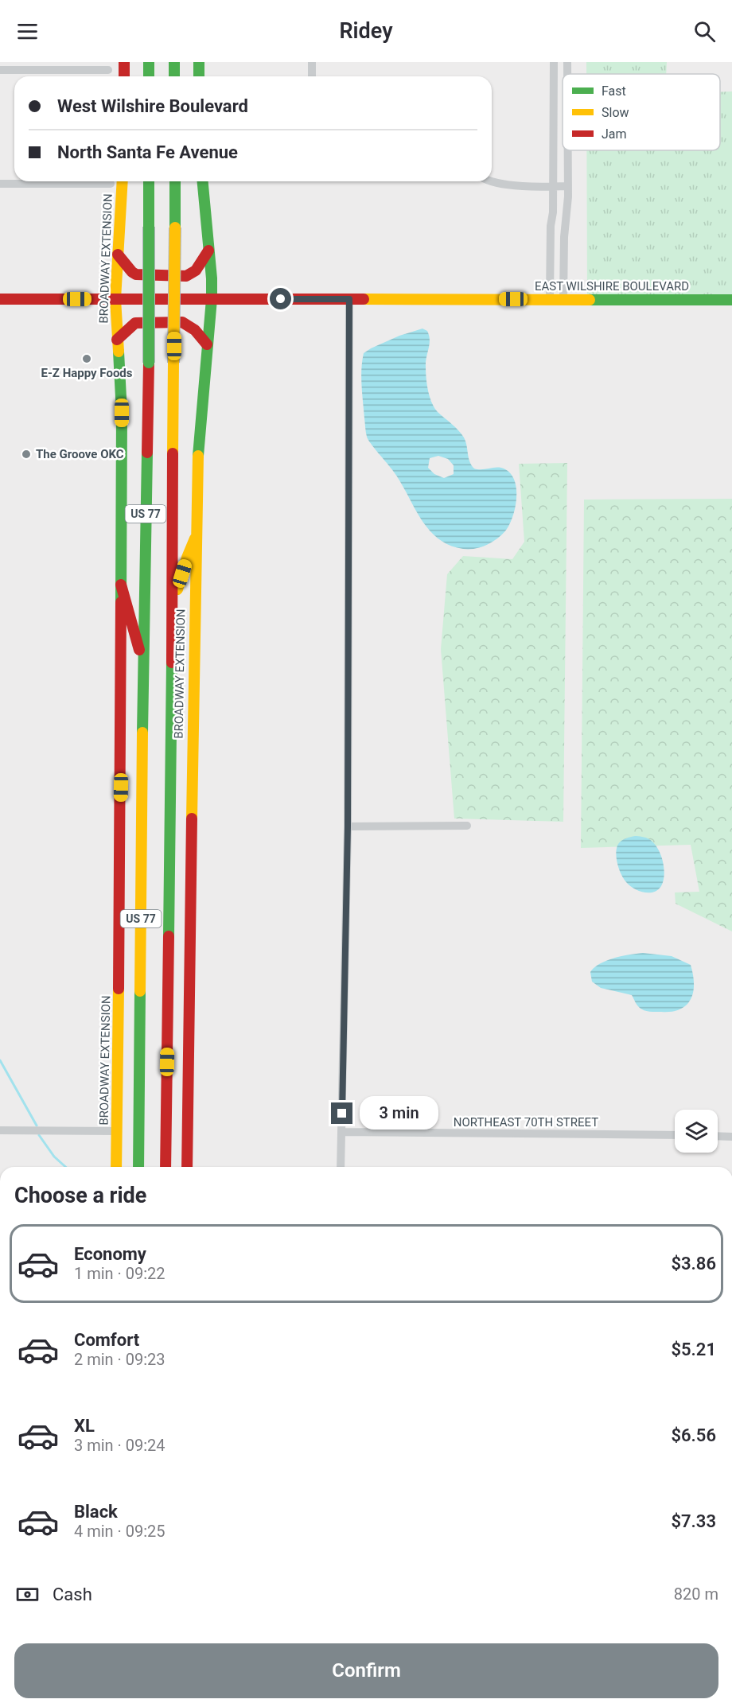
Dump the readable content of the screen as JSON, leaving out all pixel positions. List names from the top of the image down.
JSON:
{
  "streets": {
    "main road": ["BROADWAY EXTENSION", "EAST WILSHIRE BOULEVARD", "US 77"],
    "street": ["NORTHEAST 70TH STREET"]
  },
  "crossings": [
    ["BROADWAY EXTENSION", "EAST WILSHIRE BOULEVARD"]
  ],
  "places": ["E-Z Happy Foods", "The Groove OKC"],
  "legend": ["Fast", "Slow", "Jam"],
  "page": {
    "header": "Ridey",
    "banner": ["West Wilshire Boulevard", "North Santa Fe Avenue"],
    "bubble": "3 min",
    "heading": "Choose a ride",
    "list": [
      {
        "name": "Economy",
        "note": "1 min · 09:22",
        "value": "$3.86"
      },
      {
        "name": "Comfort",
        "note": "2 min · 09:23",
        "value": "$5.21"
      },
      {
        "name": "XL",
        "note": "3 min · 09:24",
        "value": "$6.56"
      },
      {
        "name": "Black",
        "note": "4 min · 09:25",
        "value": "$7.33"
      }
    ],
    "pay": ["Cash", "820 m"],
    "buttons": "Confirm"
  }
}
